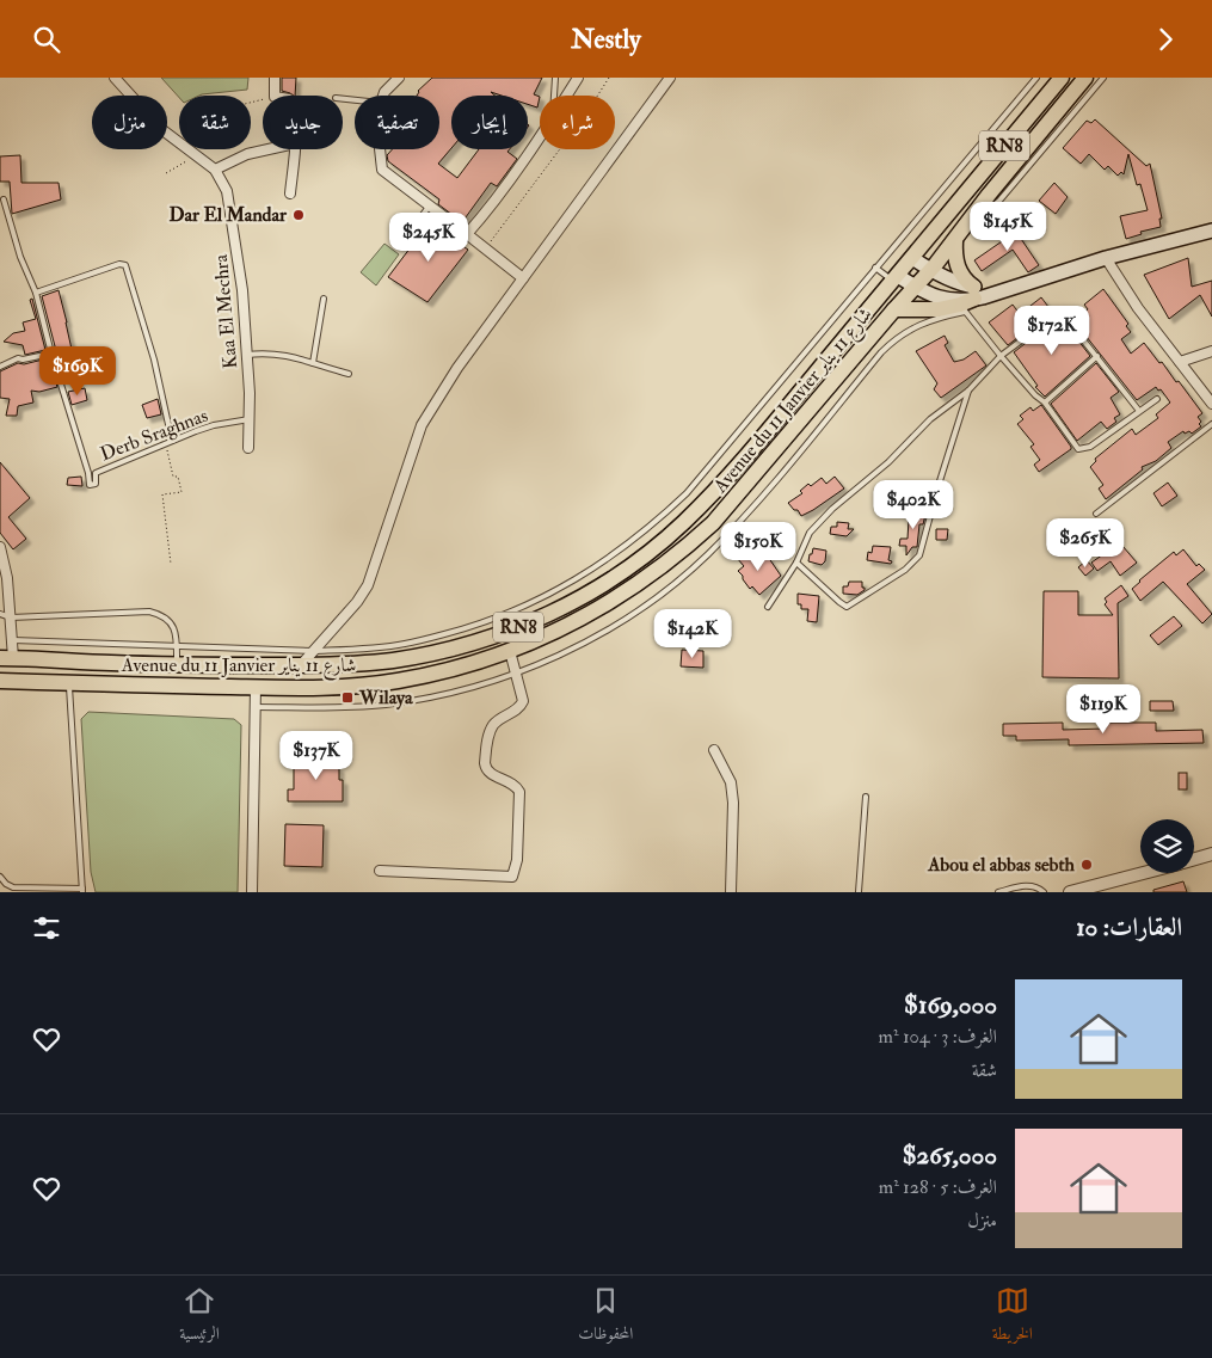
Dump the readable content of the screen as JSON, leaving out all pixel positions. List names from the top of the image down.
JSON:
{
  "streets": {
    "main road": ["RN8", "Avenue du 11 Janvier شارع 11 يناير"],
    "street": ["Kaa El Mechra"],
    "lane": ["Derb Sraghnas"]
  },
  "crossings": [
    ["Kaa El Mechra", "Derb Sraghnas"]
  ],
  "places": {
    "other": ["Dar El Mandar", "Abou el abbas sebth"],
    "transit": ["Wilaya"]
  },
  "page": {
    "header": "Nestly",
    "chip": [
      "شراء",
      "إيجار",
      "تصفية",
      "جديد",
      "شقة",
      "منزل"
    ],
    "price": [
      "$145K",
      "$245K",
      "$172K",
      "$169K",
      "$402K",
      "$265K",
      "$150K",
      "$142K",
      "$119K",
      "$137K"
    ],
    "heading": "العقارات: 10",
    "list": [
      {
        "name": "$169,000",
        "note": "الغرف: 3 · 104 m² · شقة"
      },
      {
        "name": "$265,000",
        "note": "الغرف: 5 · 128 m² · منزل"
      }
    ],
    "tabs": ["الخريطة", "المحفوظات", "الرئيسية"]
  }
}
